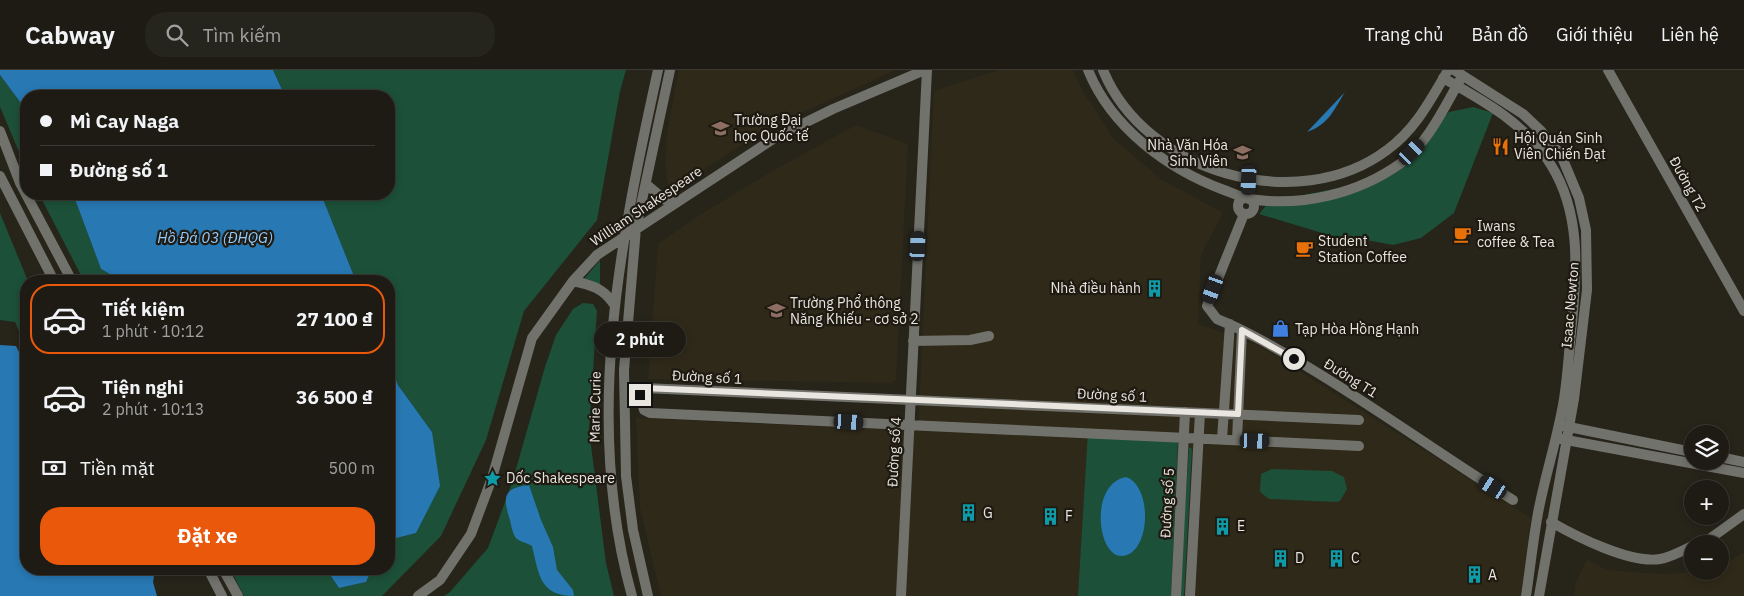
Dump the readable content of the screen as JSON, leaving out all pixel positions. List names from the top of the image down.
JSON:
{
  "streets": {
    "street": [
      "Đường T2",
      "William Shakespeare",
      "Isaac Newton",
      "Đường số 1",
      "Đường T1",
      "Marie Curie",
      "Đường số 4",
      "Đường số 5"
    ]
  },
  "crossings": [
    ["William Shakespeare", "Marie Curie"],
    ["William Shakespeare", "Đường số 4"],
    ["Đường số 1", "Đường số 4"],
    ["Đường số 1", "Đường số 5"]
  ],
  "water": ["Hồ Đá 03 (ĐHQG)"],
  "places": {
    "school or university": ["Trường Đại học Quốc tế", "Nhà Văn Hóa Sinh Viên", "Trường Phổ thông Năng Khiếu - cơ sở 2"],
    "restaurant": ["Hội Quán Sinh Viên Chiến Đạt"],
    "cafe": ["Iwans coffee & Tea", "Student Station Coffee"],
    "building": [
      "Nhà điều hành",
      "G",
      "F",
      "E",
      "D",
      "C",
      "A"
    ],
    "shop": ["Tạp Hòa Hồng Hạnh"],
    "place": ["Dốc Shakespeare"]
  },
  "page": {
    "header": "Cabway",
    "search": "Tìm kiếm",
    "nav": [
      "Trang chủ",
      "Bản đồ",
      "Giới thiệu",
      "Liên hệ"
    ],
    "banner": ["Mì Cay Naga", "Đường số 1"],
    "list": [
      {
        "name": "Tiết kiệm",
        "note": "1 phút · 10:12",
        "value": "27 100 ₫"
      },
      {
        "name": "Tiện nghi",
        "note": "2 phút · 10:13",
        "value": "36 500 ₫"
      }
    ],
    "bubble": "2 phút",
    "map_buttons": ["+", "−"],
    "pay": ["Tiền mặt", "500 m"],
    "buttons": "Đặt xe"
  }
}
